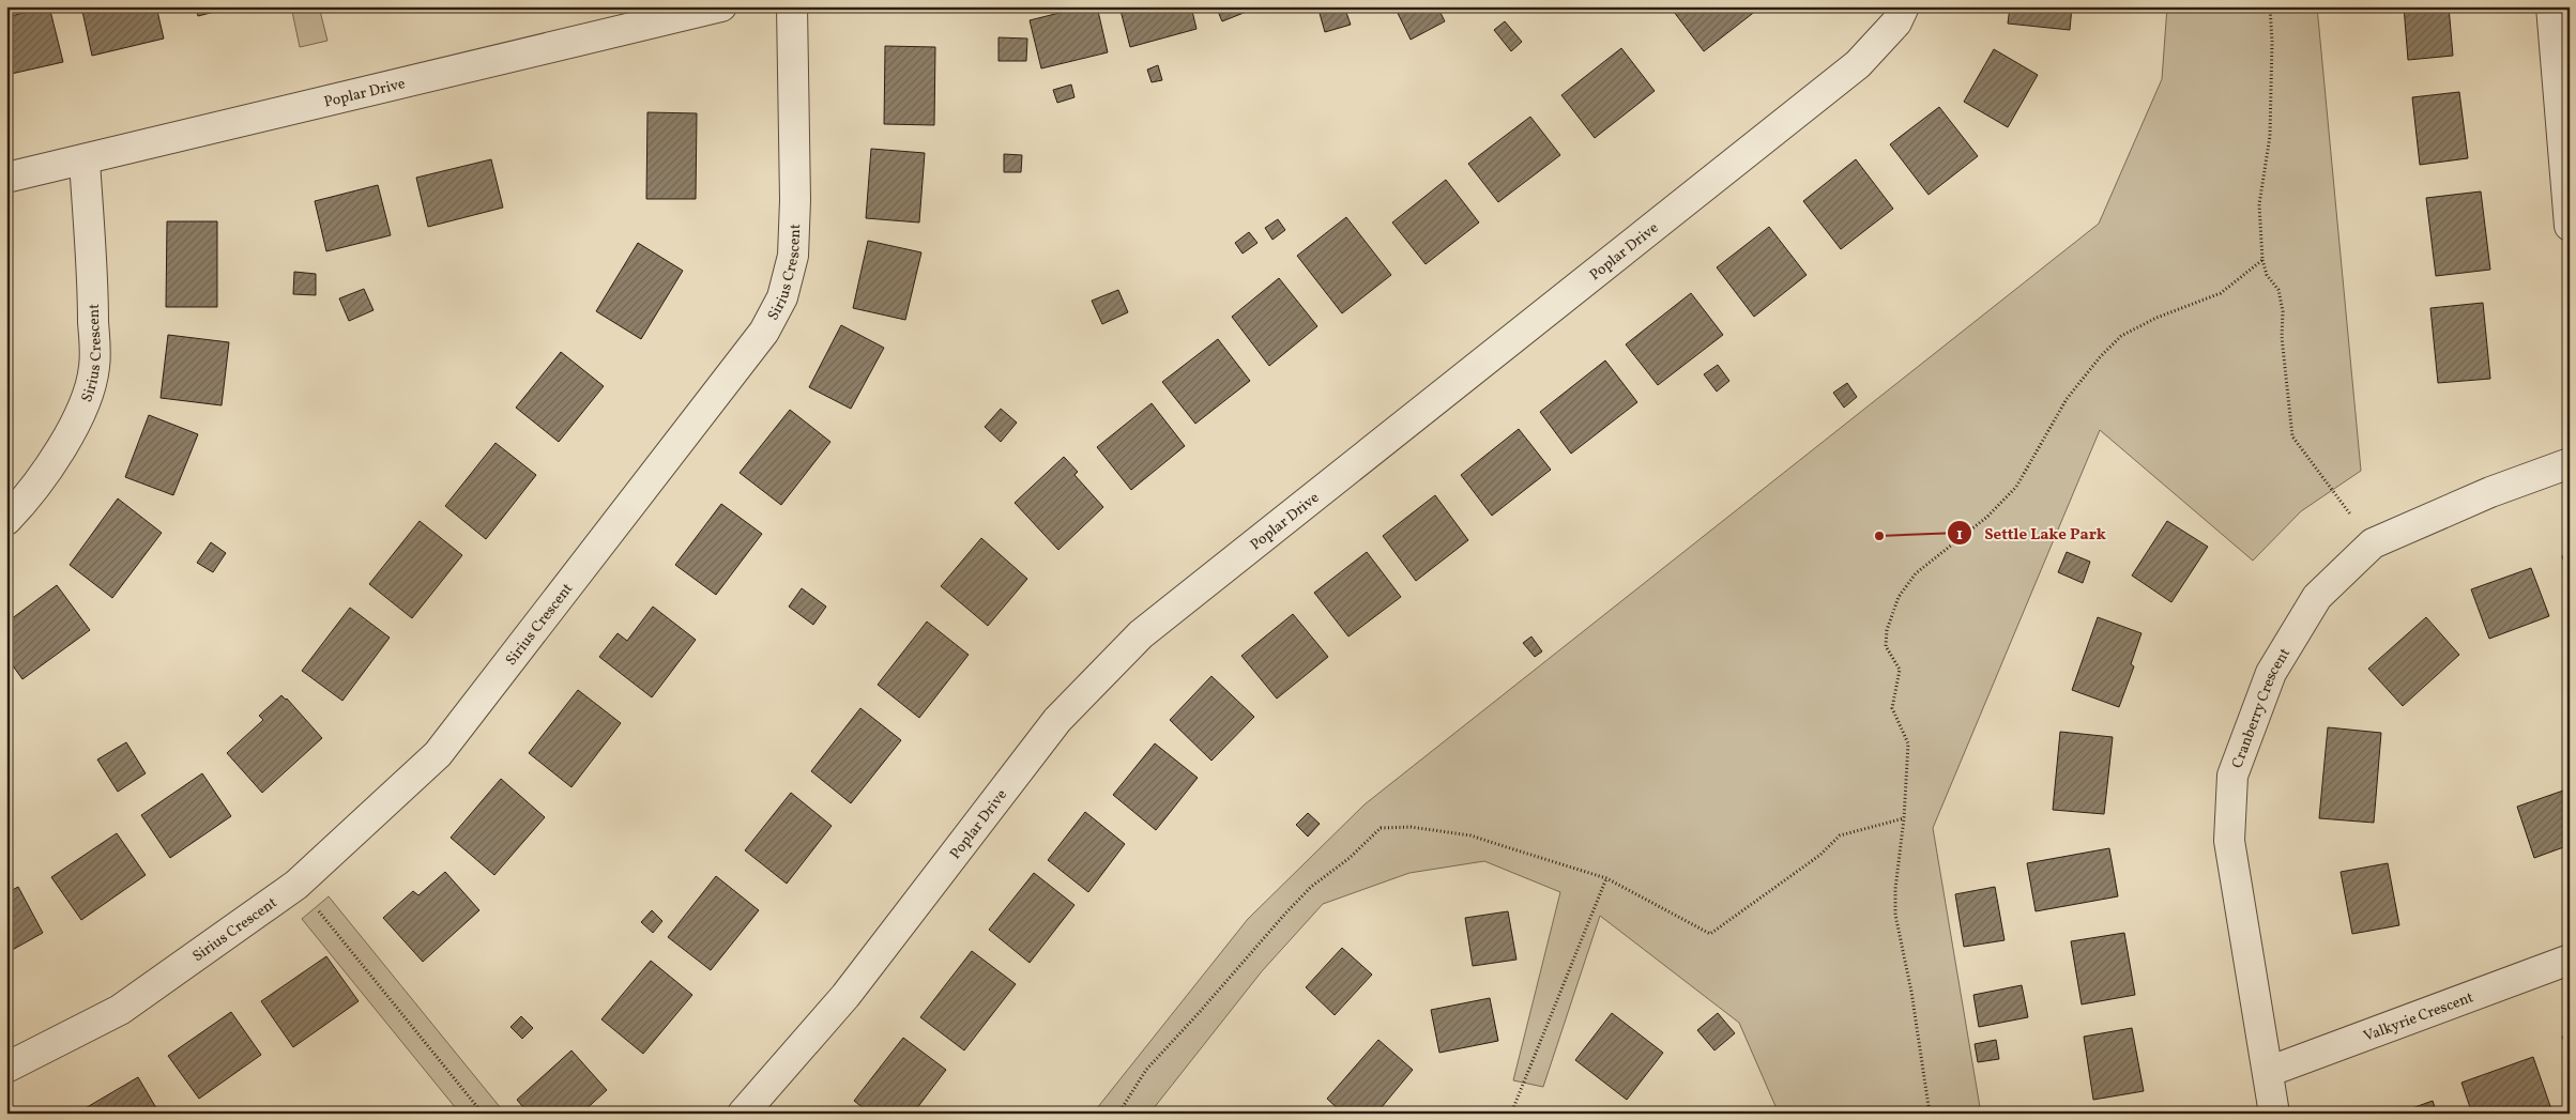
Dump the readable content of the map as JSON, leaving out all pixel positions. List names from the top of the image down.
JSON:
{
  "streets": {
    "street": [
      "Poplar Drive",
      "Sirius Crescent",
      "Cranberry Crescent",
      "Valkyrie Crescent"
    ]
  },
  "crossings": [
    ["Poplar Drive", "Sirius Crescent"],
    ["Cranberry Crescent", "Valkyrie Crescent"]
  ],
  "places": ["Settle Lake Park"]
}
